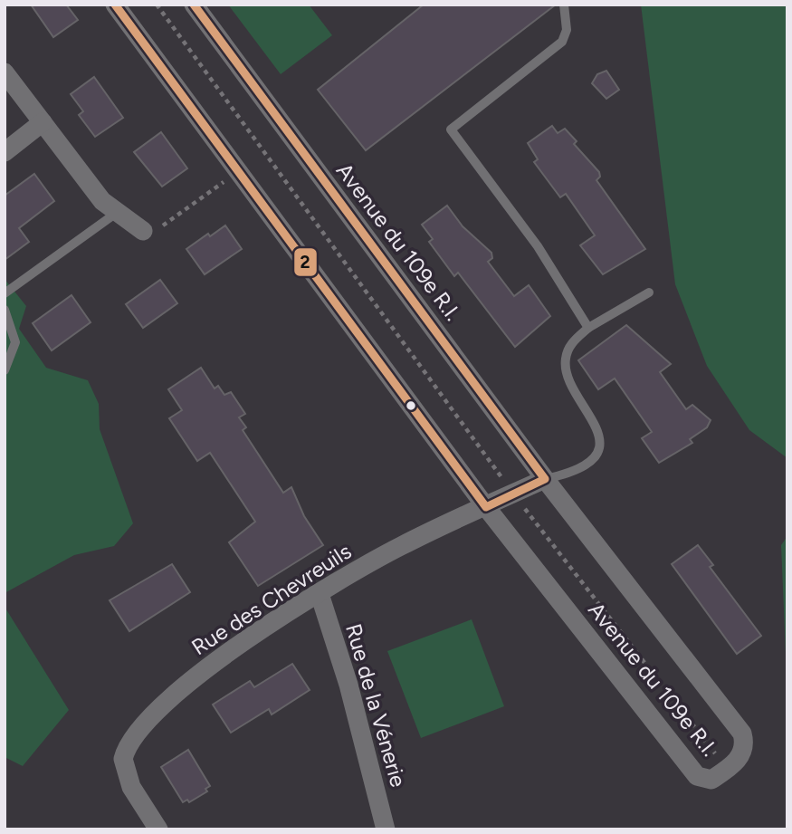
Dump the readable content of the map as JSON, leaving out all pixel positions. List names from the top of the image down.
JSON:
{
  "streets": {
    "street": ["Avenue du 109e R.I.", "Rue des Chevreuils", "Rue de la Vénerie"]
  },
  "crossings": [
    ["Avenue du 109e R.I.", "Rue des Chevreuils"],
    ["Rue des Chevreuils", "Rue de la Vénerie"]
  ],
  "lines": ["transit line 2"]
}
